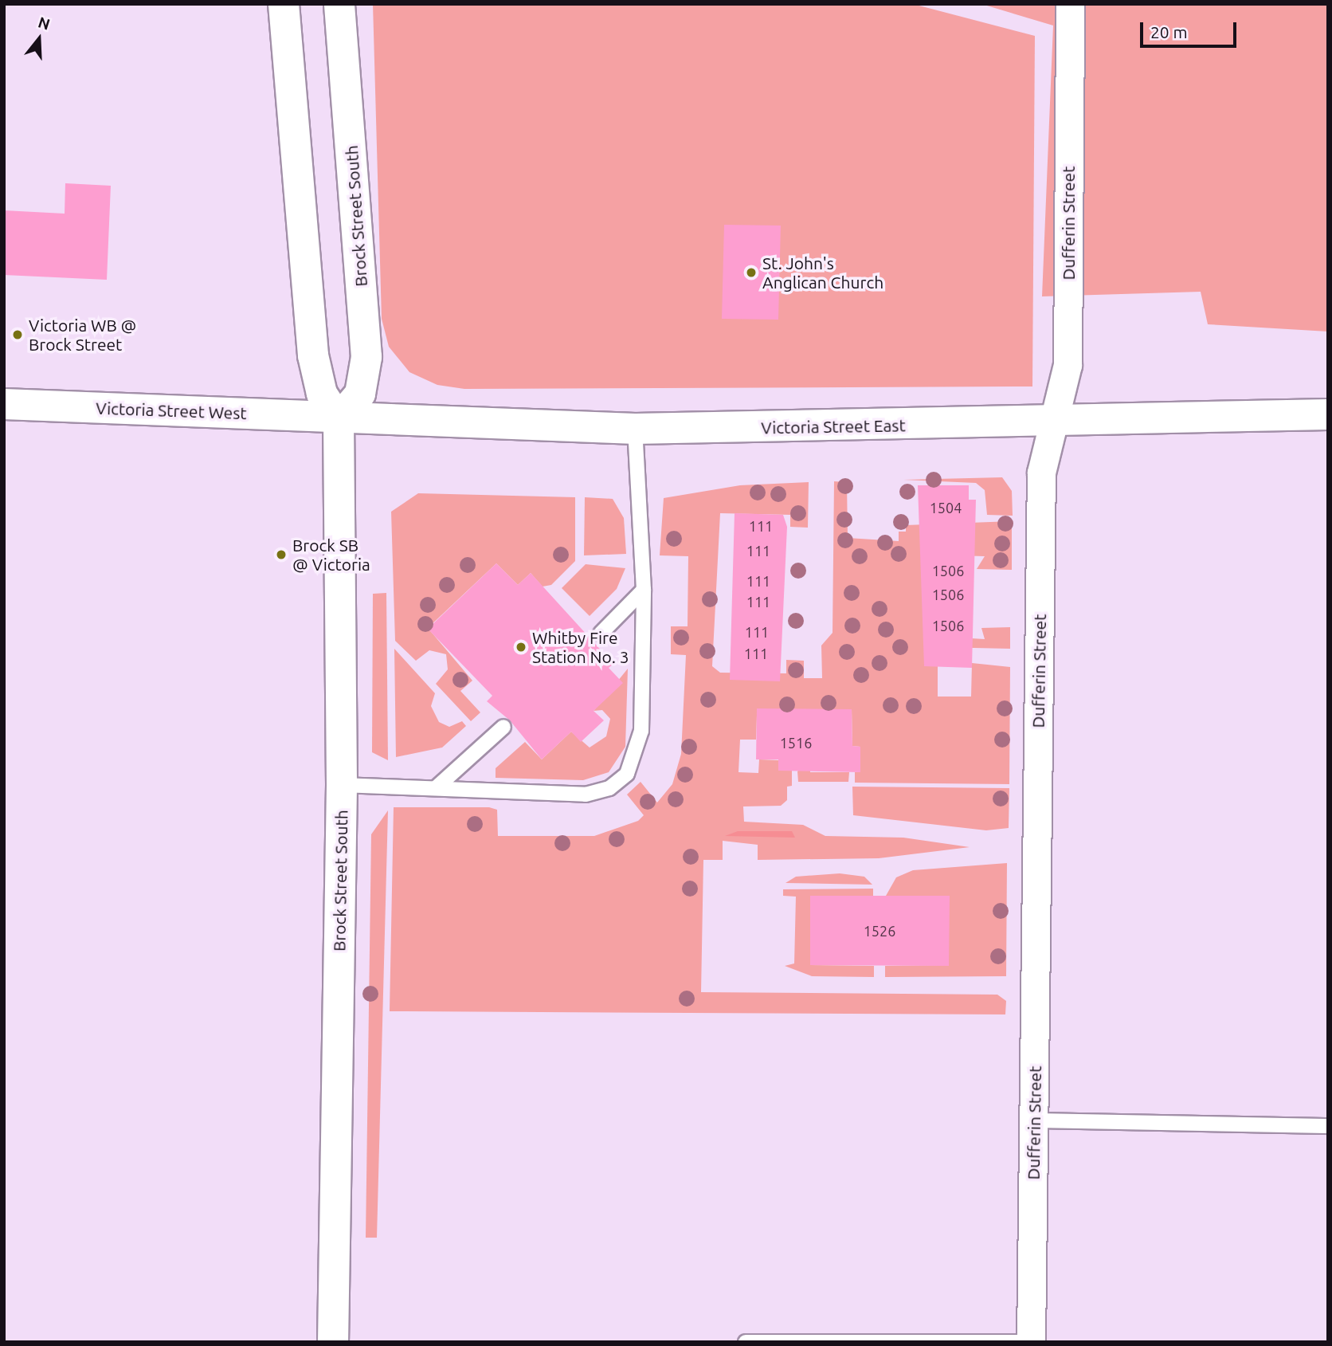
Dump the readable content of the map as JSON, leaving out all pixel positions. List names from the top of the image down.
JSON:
{
  "streets": {
    "main road": ["Brock Street South", "Victoria Street West", "Victoria Street East"],
    "street": ["Dufferin Street"]
  },
  "crossings": [
    ["Brock Street South", "Victoria Street West"],
    ["Brock Street South", "Victoria Street East"],
    ["Dufferin Street", "Victoria Street East"],
    ["Victoria Street West", "Victoria Street East"]
  ],
  "places": [
    "St. John's Anglican Church",
    "Victoria WB @ Brock Street",
    "Brock SB @ Victoria",
    "Whitby Fire Station No. 3"
  ],
  "house_numbers": [
    "1504",
    "111",
    "111",
    "1506",
    "111",
    "1506",
    "111",
    "1506",
    "111",
    "111",
    "1516",
    "1526"
  ],
  "scale_bar": "20 m",
  "north": "top"
}
